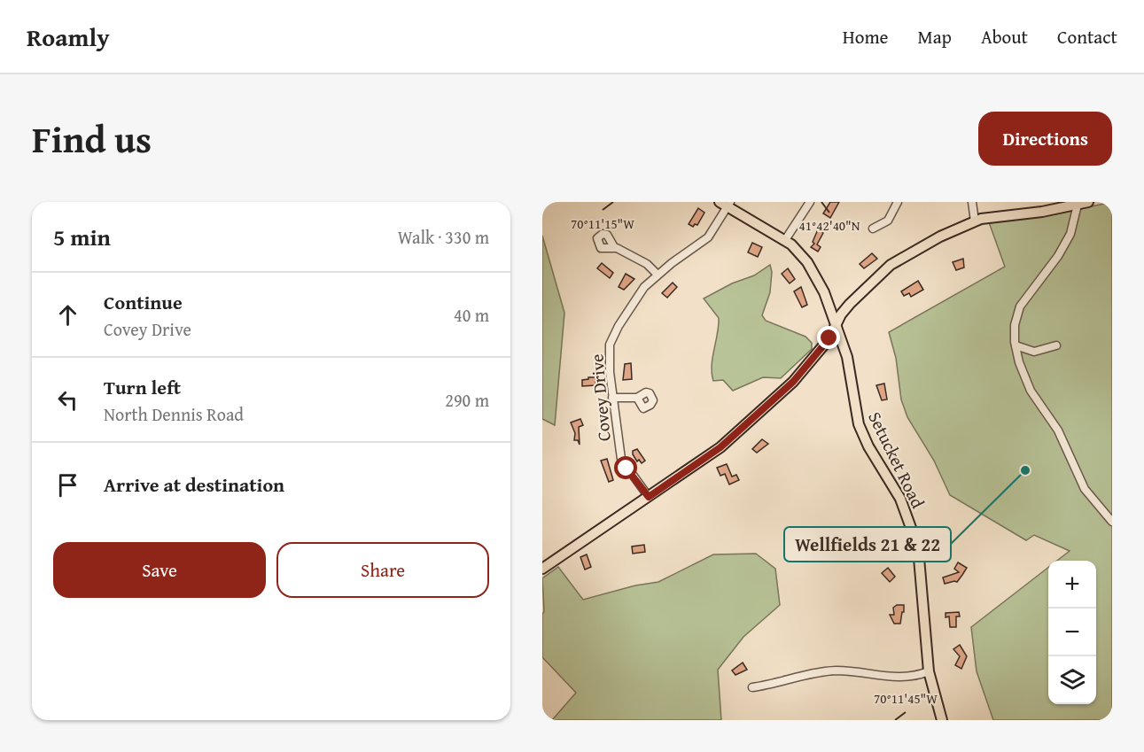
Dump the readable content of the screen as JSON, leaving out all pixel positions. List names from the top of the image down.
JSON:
{
  "streets": {
    "main road": ["Setucket Road"],
    "street": ["Covey Drive"]
  },
  "crossings": [
    ["Covey Drive", "Setucket Road"]
  ],
  "places": ["Wellfields 21 & 22"],
  "page": {
    "header": "Roamly",
    "nav": [
      "Home",
      "Map",
      "About",
      "Contact"
    ],
    "title": "Find us",
    "buttons": [
      "Directions",
      ["Save", "Share"]
    ],
    "heading": ["5 min", "Walk · 330 m"],
    "list": [
      ["Continue", "Covey Drive", "40 m"],
      ["Turn left", "North Dennis Road", "290 m"],
      "Arrive at destination"
    ],
    "map_buttons": ["+", "−"]
  },
  "coordinates": ["70°11'15\"W", "41°42'40\"N", "70°11'45\"W"]
}
